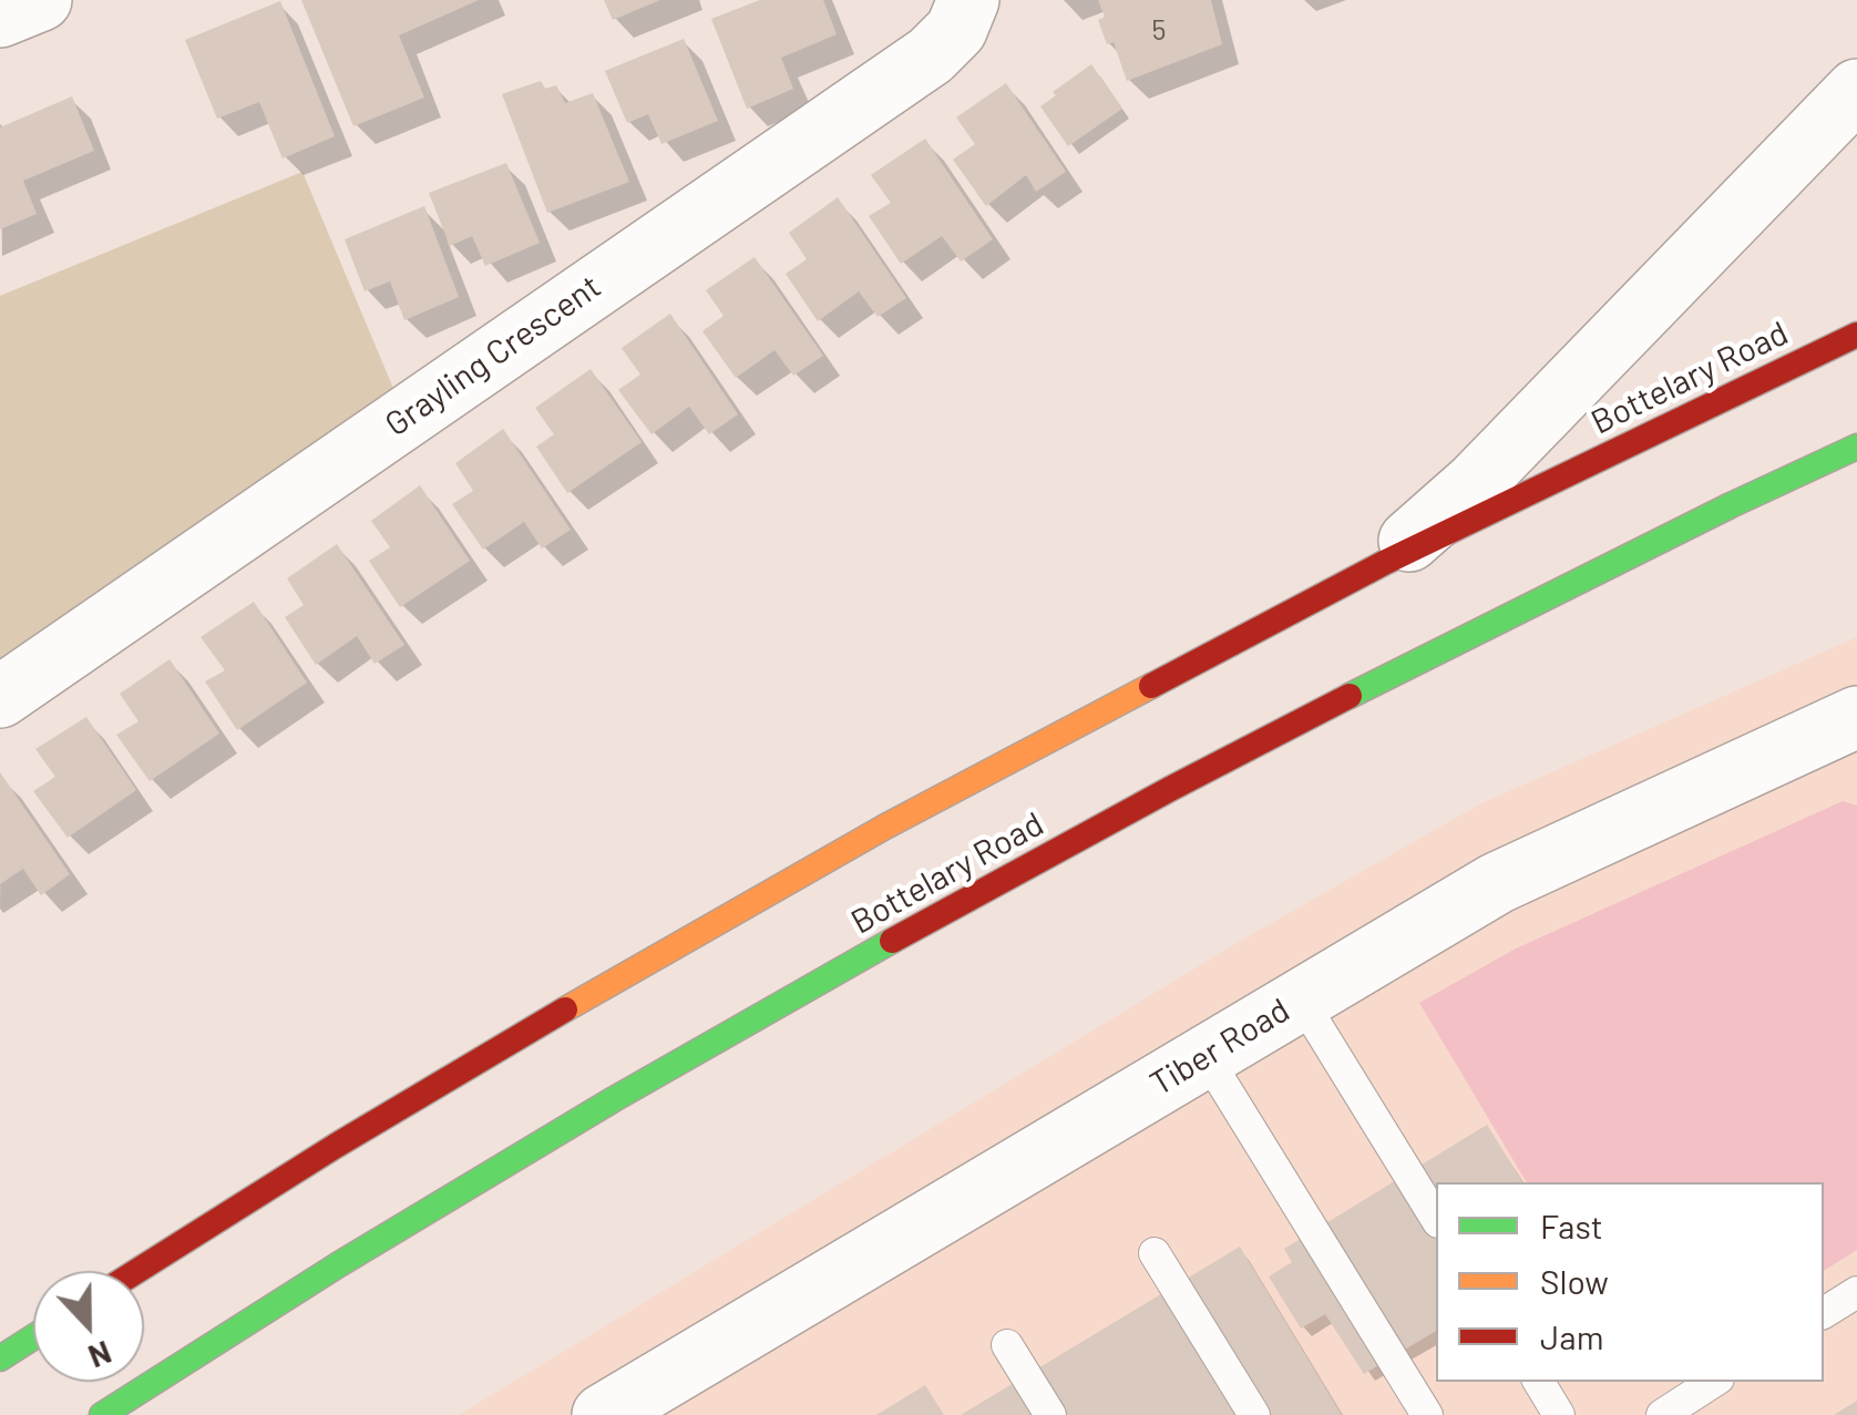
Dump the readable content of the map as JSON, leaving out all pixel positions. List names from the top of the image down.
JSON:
{
  "streets": {
    "main road": ["Bottelary Road"],
    "street": ["Grayling Crescent", "Tiber Road"]
  },
  "house_numbers": ["5"],
  "legend": ["Fast", "Slow", "Jam"],
  "north": "bottom"
}
